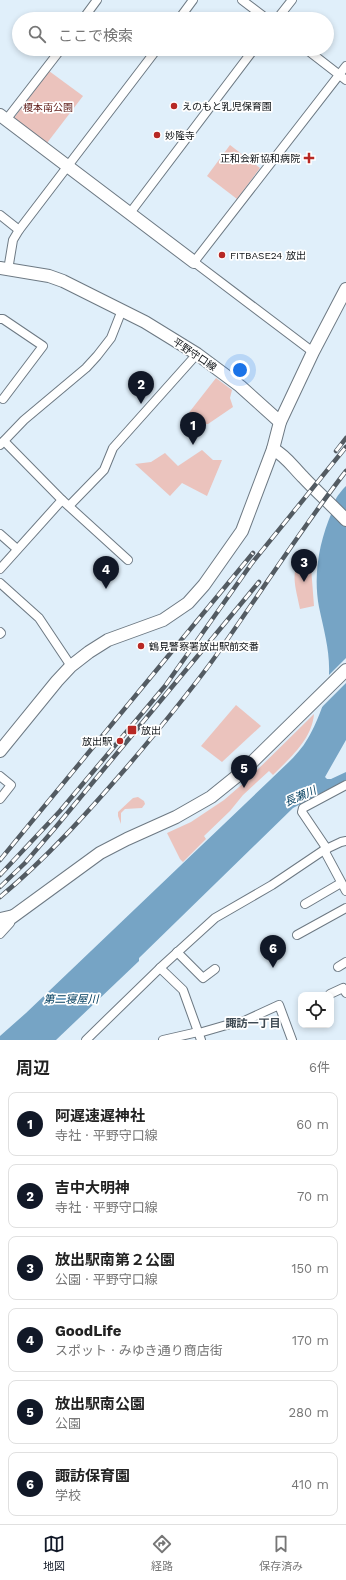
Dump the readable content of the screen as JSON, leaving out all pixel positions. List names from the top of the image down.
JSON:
{
  "streets": {
    "street": ["平野守口線"]
  },
  "districts": ["諏訪一丁目"],
  "water": ["長瀬川", "第二寝屋川"],
  "parks": ["榎本南公園"],
  "places": {
    "other": [
      "えのもと乳児保育園",
      "妙隆寺",
      "FITBASE24 放出",
      "鶴見警察署放出駅前交番",
      "放出駅"
    ],
    "health": ["正和会新協和病院"],
    "transit": ["放出"]
  },
  "page": {
    "search": "ここで検索",
    "pins": [
      "2",
      "1",
      "3",
      "4",
      "5",
      "6"
    ],
    "heading": ["周辺", "6件"],
    "list": [
      {
        "mark": "1",
        "name": "阿遅速遅神社",
        "note": "寺社 · 平野守口線",
        "value": "60 m"
      },
      {
        "mark": "2",
        "name": "吉中大明神",
        "note": "寺社 · 平野守口線",
        "value": "70 m"
      },
      {
        "mark": "3",
        "name": "放出駅南第２公園",
        "note": "公園 · 平野守口線",
        "value": "150 m"
      },
      {
        "mark": "4",
        "name": "GoodLife",
        "note": "スポット · みゆき通り商店街",
        "value": "170 m"
      },
      {
        "mark": "5",
        "name": "放出駅南公園",
        "note": "公園",
        "value": "280 m"
      },
      {
        "mark": "6",
        "name": "諏訪保育園",
        "note": "学校",
        "value": "410 m"
      }
    ],
    "nav": ["地図", "経路", "保存済み"]
  }
}
